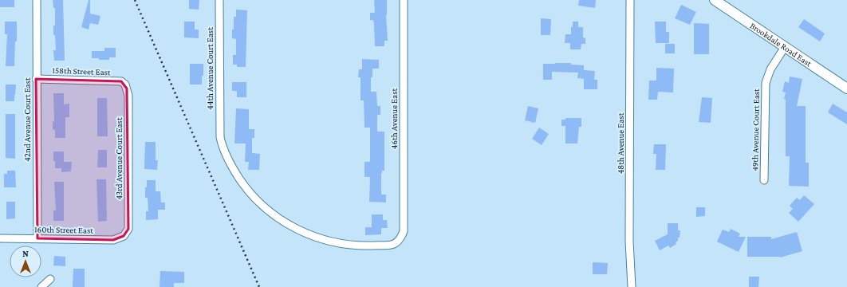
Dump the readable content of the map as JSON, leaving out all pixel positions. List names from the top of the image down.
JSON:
{
  "streets": {
    "main road": ["Brookdale Road East"],
    "street": [
      "44th Avenue Court East",
      "158th Street East",
      "46th Avenue East",
      "42nd Avenue Court East",
      "49th Avenue Court East",
      "48th Avenue East",
      "43rd Avenue Court East",
      "160th Street East"
    ]
  },
  "crossings": [
    ["Brookdale Road East", "49th Avenue Court East"],
    ["44th Avenue Court East", "46th Avenue East"],
    ["158th Street East", "42nd Avenue Court East"],
    ["158th Street East", "43rd Avenue Court East"],
    ["42nd Avenue Court East", "160th Street East"],
    ["43rd Avenue Court East", "160th Street East"]
  ],
  "north": "top"
}
